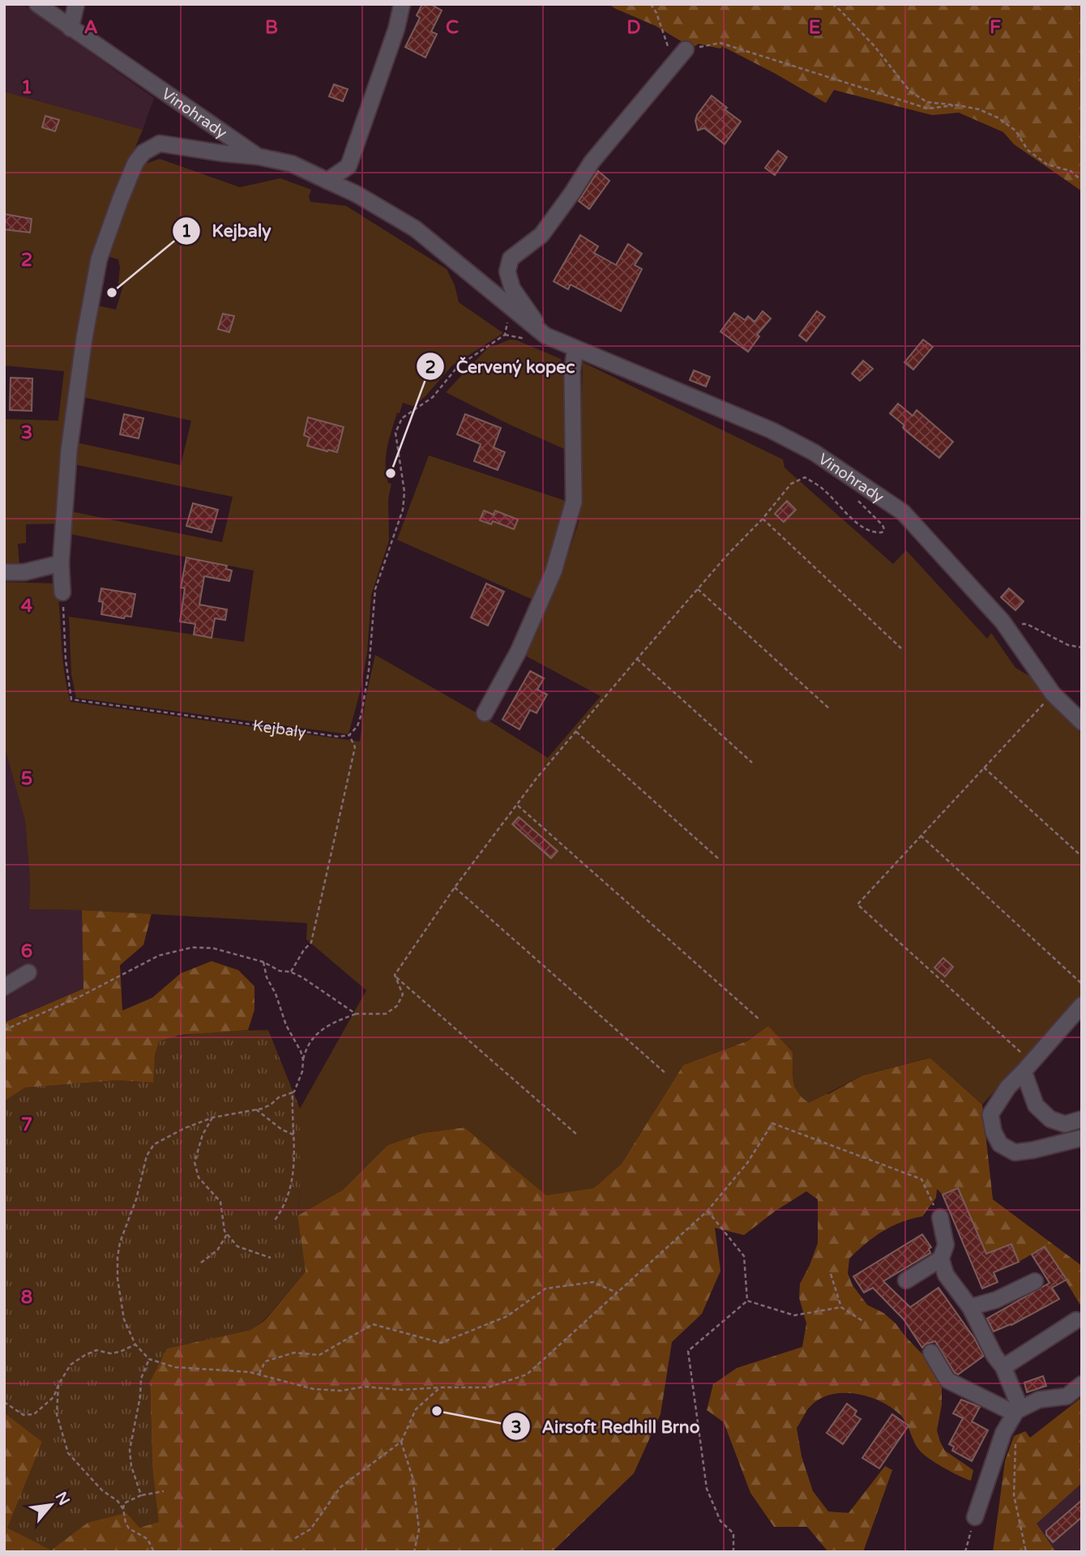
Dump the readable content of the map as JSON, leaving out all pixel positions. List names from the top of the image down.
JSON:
{
  "streets": {
    "street": ["Vinohrady"],
    "path": ["Kejbaly"]
  },
  "places": ["Kejbaly", "Červený kopec", "Airsoft Redhill Brno"],
  "north": "top right",
  "grid": {
    "columns": [
      "A",
      "B",
      "C",
      "D",
      "E",
      "F"
    ],
    "rows": [
      "1",
      "2",
      "3",
      "4",
      "5",
      "6",
      "7",
      "8"
    ]
  }
}
